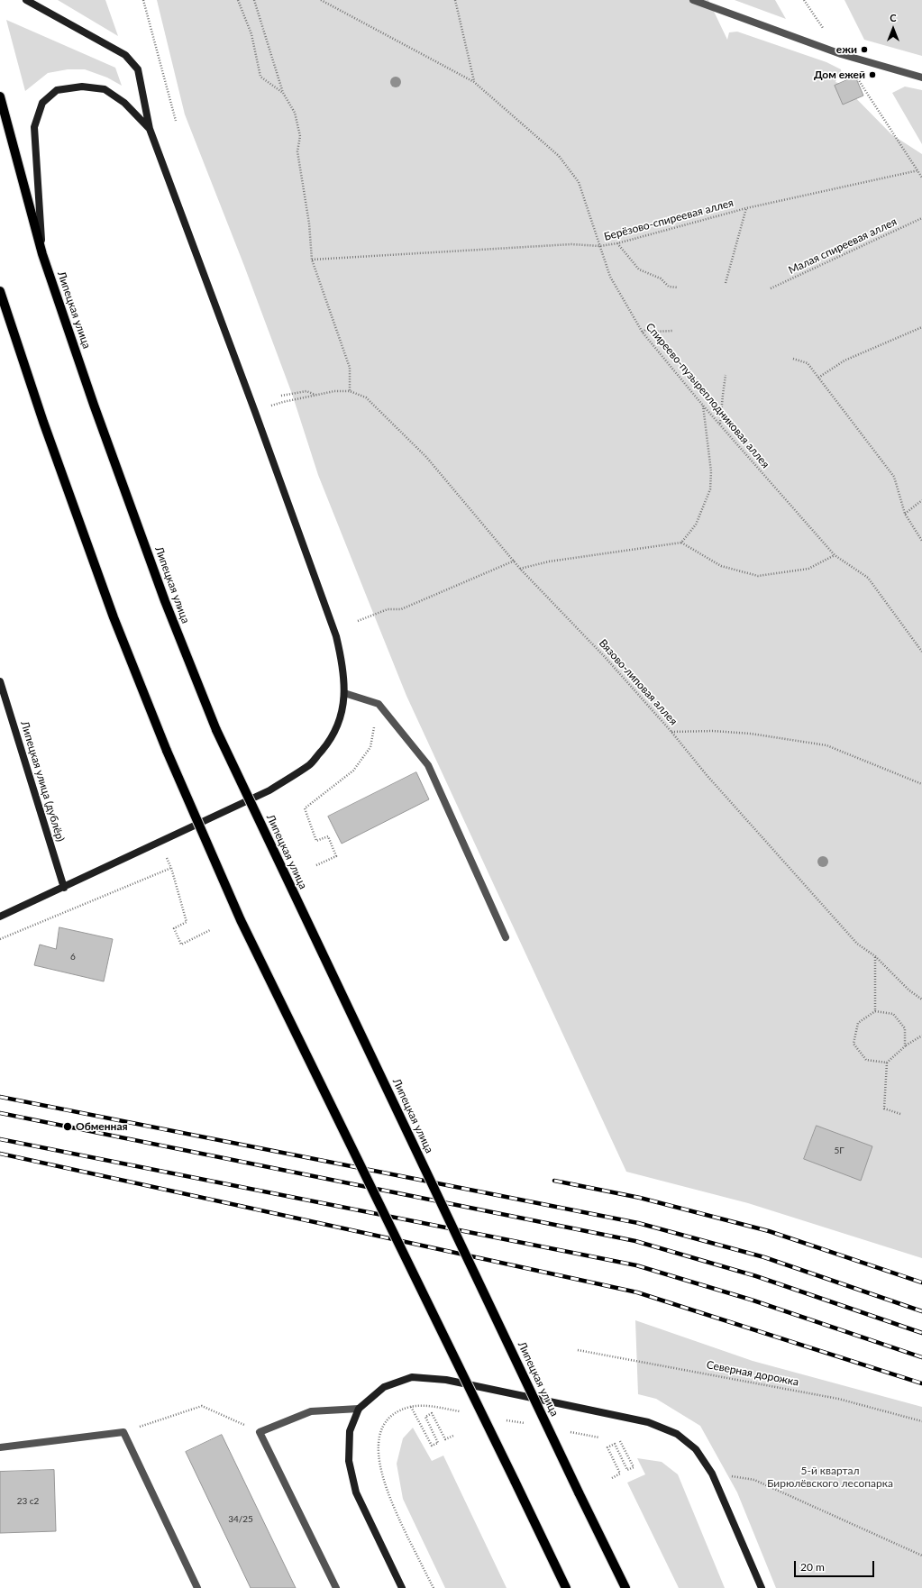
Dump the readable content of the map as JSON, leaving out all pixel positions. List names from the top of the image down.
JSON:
{
  "streets": {
    "main road": ["Липецкая улица"],
    "street": ["Липецкая улица (дублёр)"],
    "path": [
      "Берёзово-спиреевая аллея",
      "Малая спиреевая аллея",
      "Спиреево-пузыреплодниковая аллея",
      "Вязово-липовая аллея",
      "Северная дорожка"
    ]
  },
  "crossings": [
    ["Берёзово-спиреевая аллея", "Спиреево-пузыреплодниковая аллея"]
  ],
  "parks": ["5-й квартал Бирюлёвского лесопарка"],
  "places": ["ежи", "Дом ежей", "Обменная"],
  "house_numbers": [
    "6",
    "5Г",
    "23 с2",
    "34/25"
  ],
  "scale_bar": "20 m",
  "north": "top"
}
